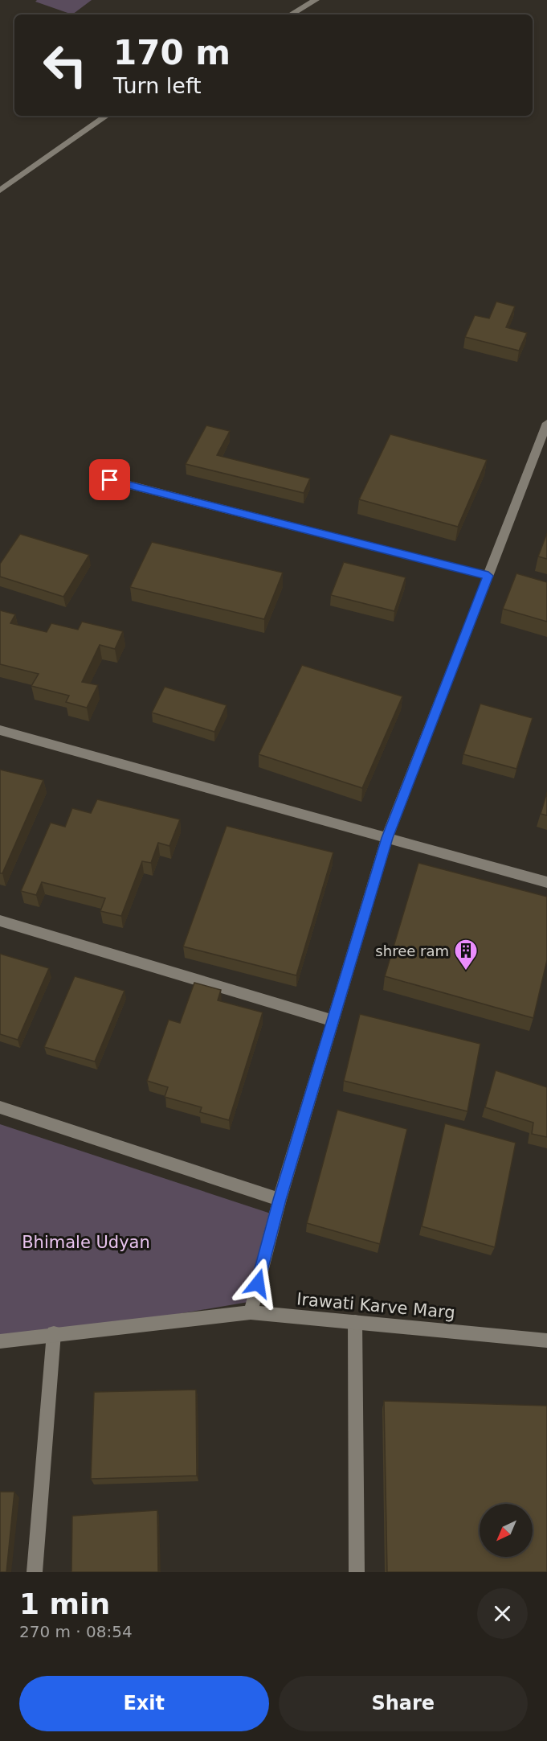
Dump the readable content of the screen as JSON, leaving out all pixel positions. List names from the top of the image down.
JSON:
{
  "streets": {
    "street": ["Irawati Karve Marg"]
  },
  "parks": ["Bhimale Udyan"],
  "places": {
    "building": ["shree ram"]
  },
  "north": "bottom left",
  "page": {
    "turn": ["170 m", "Turn left"],
    "heading": ["1 min", "270 m · 08:54"],
    "buttons": ["Exit", "Share"]
  }
}
